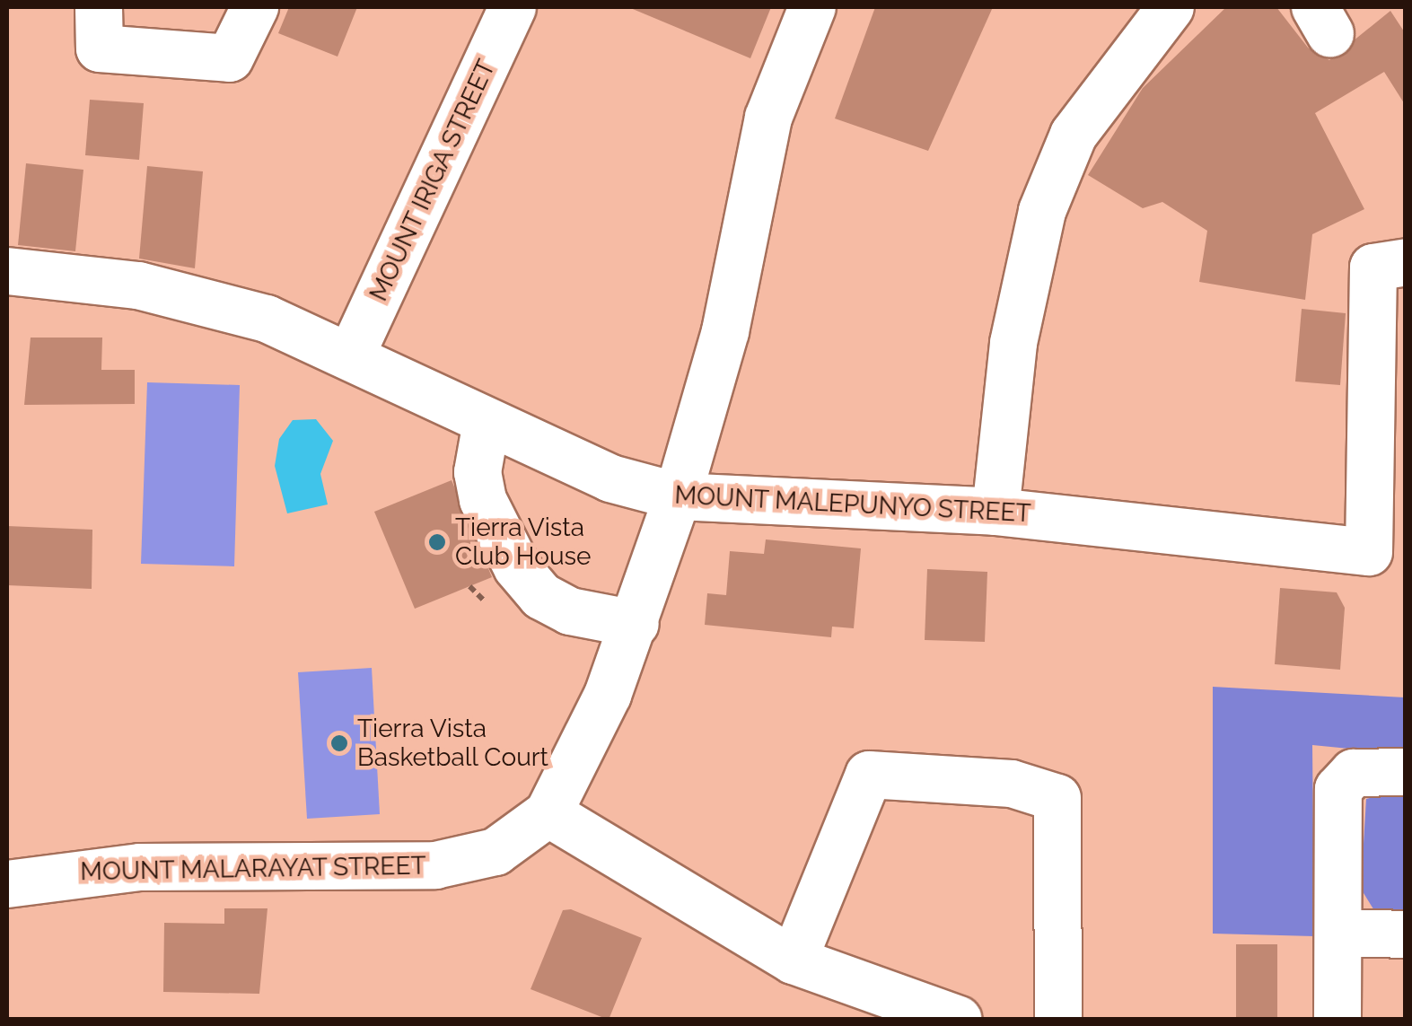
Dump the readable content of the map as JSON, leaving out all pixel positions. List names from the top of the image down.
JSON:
{
  "streets": {
    "street": ["MOUNT IRIGA STREET", "MOUNT MALEPUNYO STREET", "MOUNT MALARAYAT STREET"]
  },
  "crossings": [
    ["MOUNT IRIGA STREET", "MOUNT MALEPUNYO STREET"],
    ["MOUNT MALEPUNYO STREET", "MOUNT MALARAYAT STREET"]
  ],
  "places": ["Tierra Vista Club House", "Tierra Vista Basketball Court"]
}
